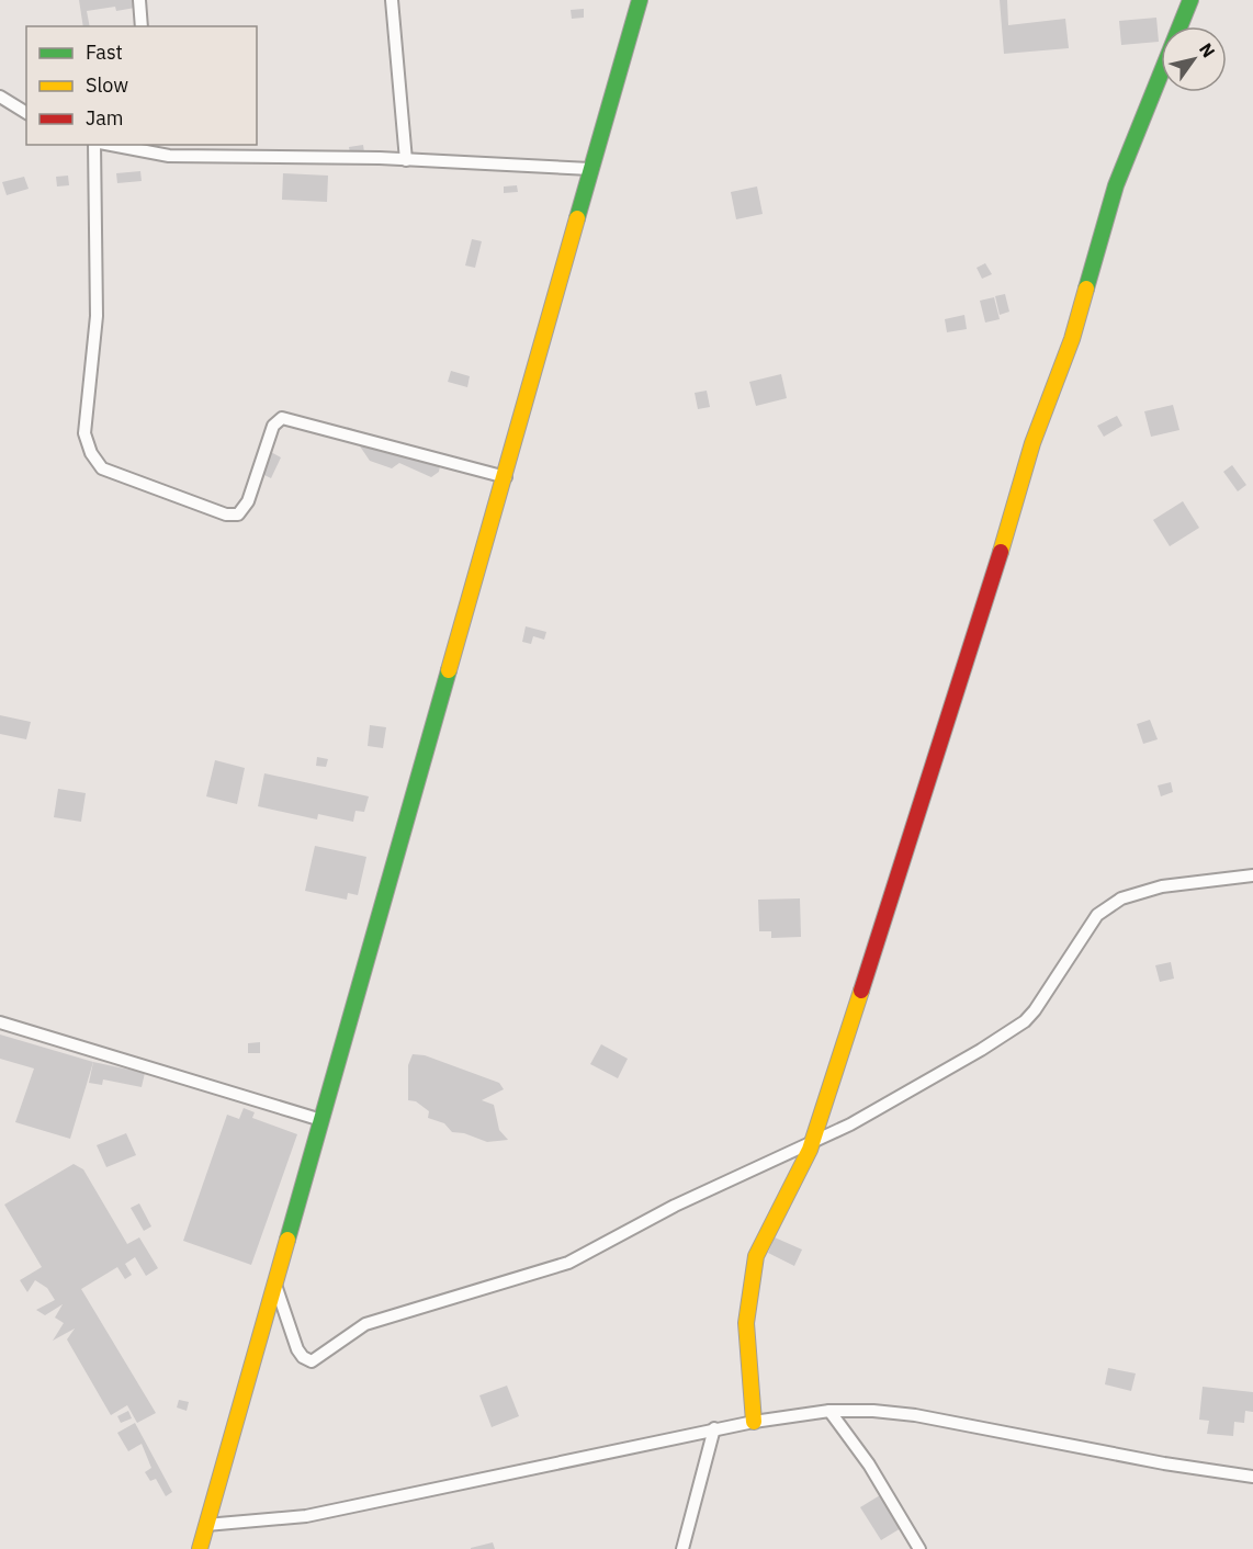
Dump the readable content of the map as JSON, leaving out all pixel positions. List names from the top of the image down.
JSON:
{
  "legend": ["Fast", "Slow", "Jam"],
  "north": "top right"
}
